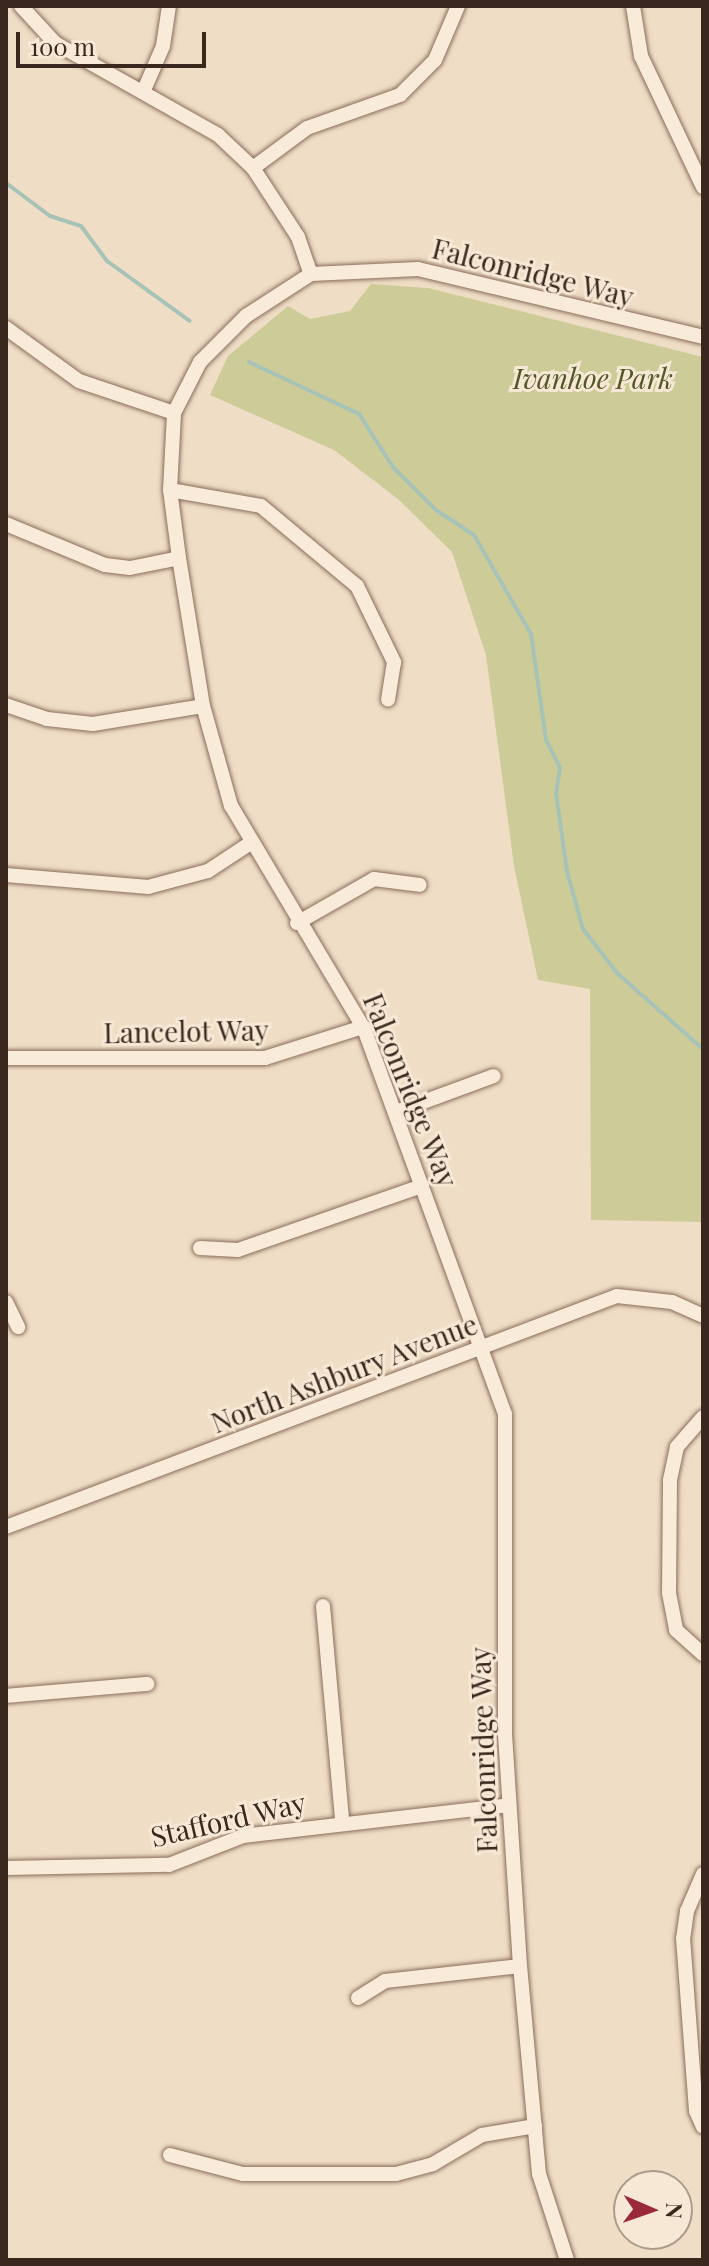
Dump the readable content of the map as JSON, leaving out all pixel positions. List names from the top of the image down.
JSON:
{
  "streets": {
    "street": [
      "Falconridge Way",
      "Lancelot Way",
      "North Ashbury Avenue",
      "Stafford Way"
    ]
  },
  "crossings": [
    ["Falconridge Way", "Lancelot Way"],
    ["Falconridge Way", "North Ashbury Avenue"],
    ["Falconridge Way", "Stafford Way"]
  ],
  "parks": ["Ivanhoe Park"],
  "scale_bar": "100 m",
  "north": "right"
}
